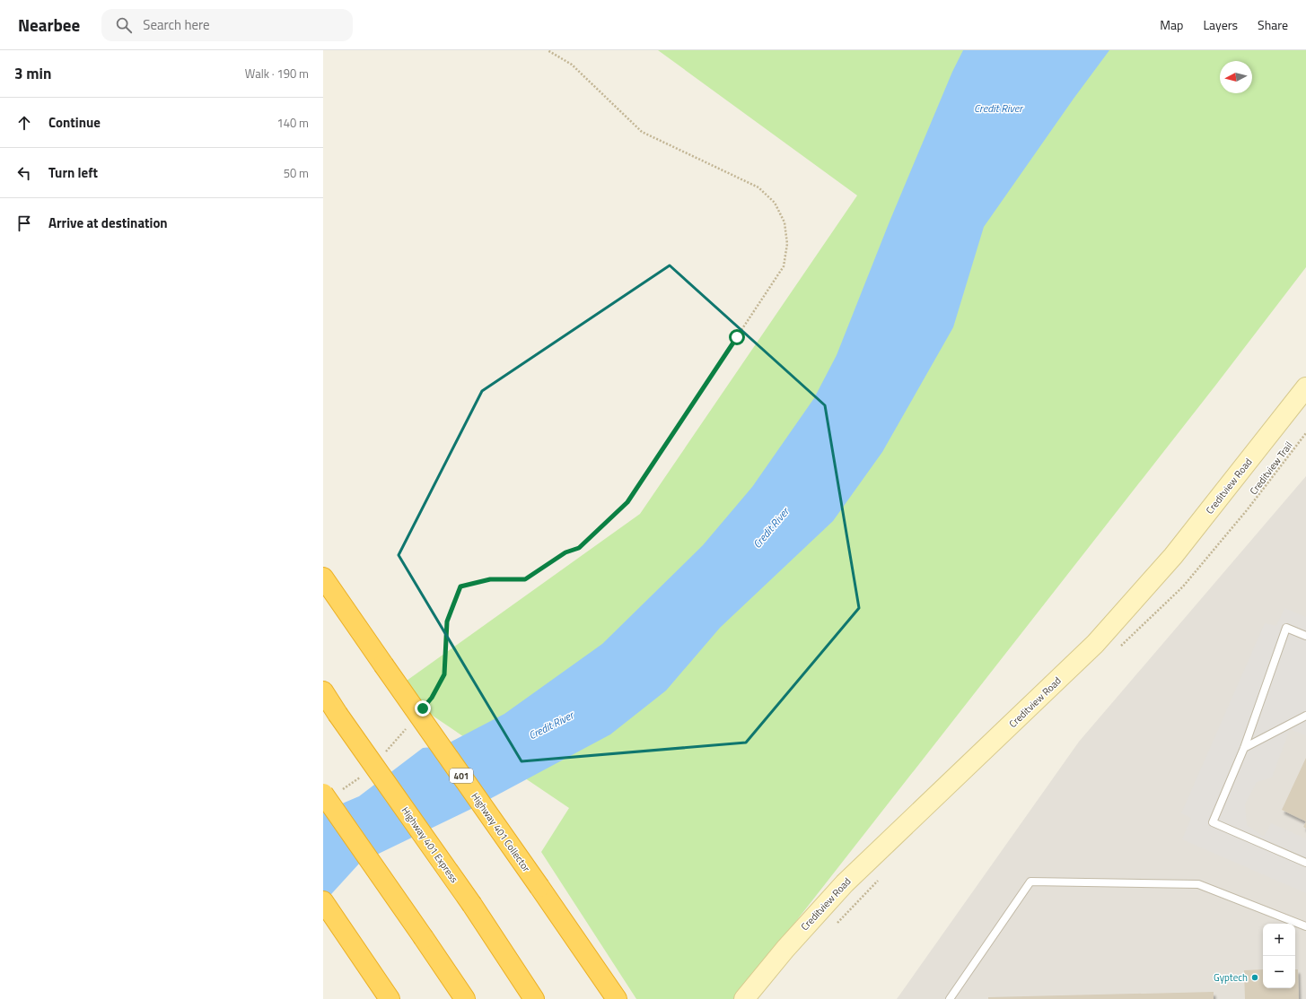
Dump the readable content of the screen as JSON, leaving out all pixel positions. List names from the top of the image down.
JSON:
{
  "streets": {
    "highway": ["401", "Highway 401 Collector", "Highway 401 Express"],
    "main road": ["Creditview Road"],
    "path": ["Creditview Trail"]
  },
  "water": ["Credit River"],
  "places": ["Gyptech"],
  "north": "left",
  "page": {
    "header": "Nearbee",
    "search": "Search here",
    "nav": ["Map", "Layers", "Share"],
    "heading": ["3 min", "Walk · 190 m"],
    "list": [
      ["Continue", "140 m"],
      ["Turn left", "50 m"],
      "Arrive at destination"
    ],
    "map_buttons": ["+", "−"]
  }
}
